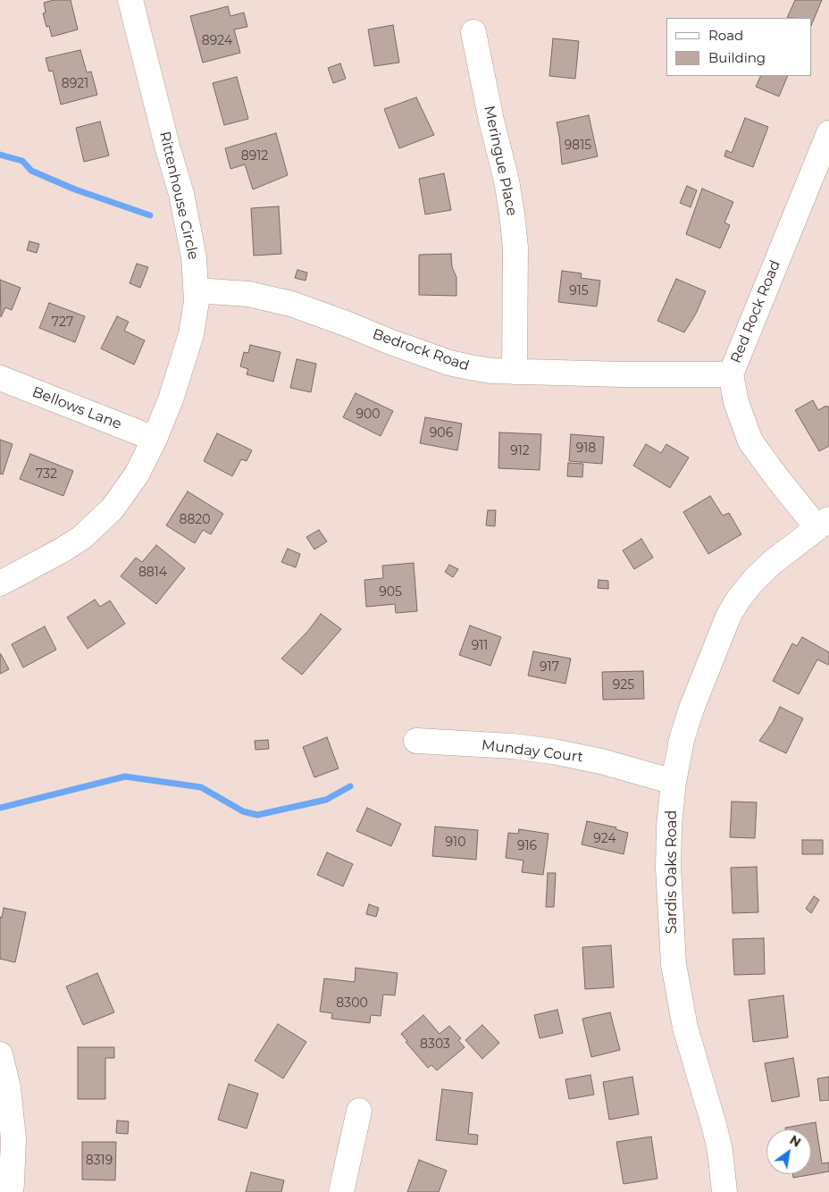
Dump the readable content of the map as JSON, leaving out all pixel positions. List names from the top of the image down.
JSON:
{
  "streets": {
    "street": [
      "Meringue Place",
      "Rittenhouse Circle",
      "Red Rock Road",
      "Bedrock Road",
      "Bellows Lane",
      "Munday Court",
      "Sardis Oaks Road"
    ]
  },
  "crossings": [
    ["Meringue Place", "Bedrock Road"],
    ["Rittenhouse Circle", "Bedrock Road"],
    ["Rittenhouse Circle", "Bellows Lane"],
    ["Red Rock Road", "Bedrock Road"],
    ["Red Rock Road", "Sardis Oaks Road"],
    ["Munday Court", "Sardis Oaks Road"]
  ],
  "house_numbers": [
    "8924",
    "8921",
    "9815",
    "8912",
    "915",
    "727",
    "900",
    "906",
    "918",
    "912",
    "732",
    "8820",
    "8814",
    "905",
    "911",
    "917",
    "925",
    "924",
    "910",
    "916",
    "8300",
    "8303",
    "8319"
  ],
  "legend": ["Road", "Building"],
  "north": "top right"
}
